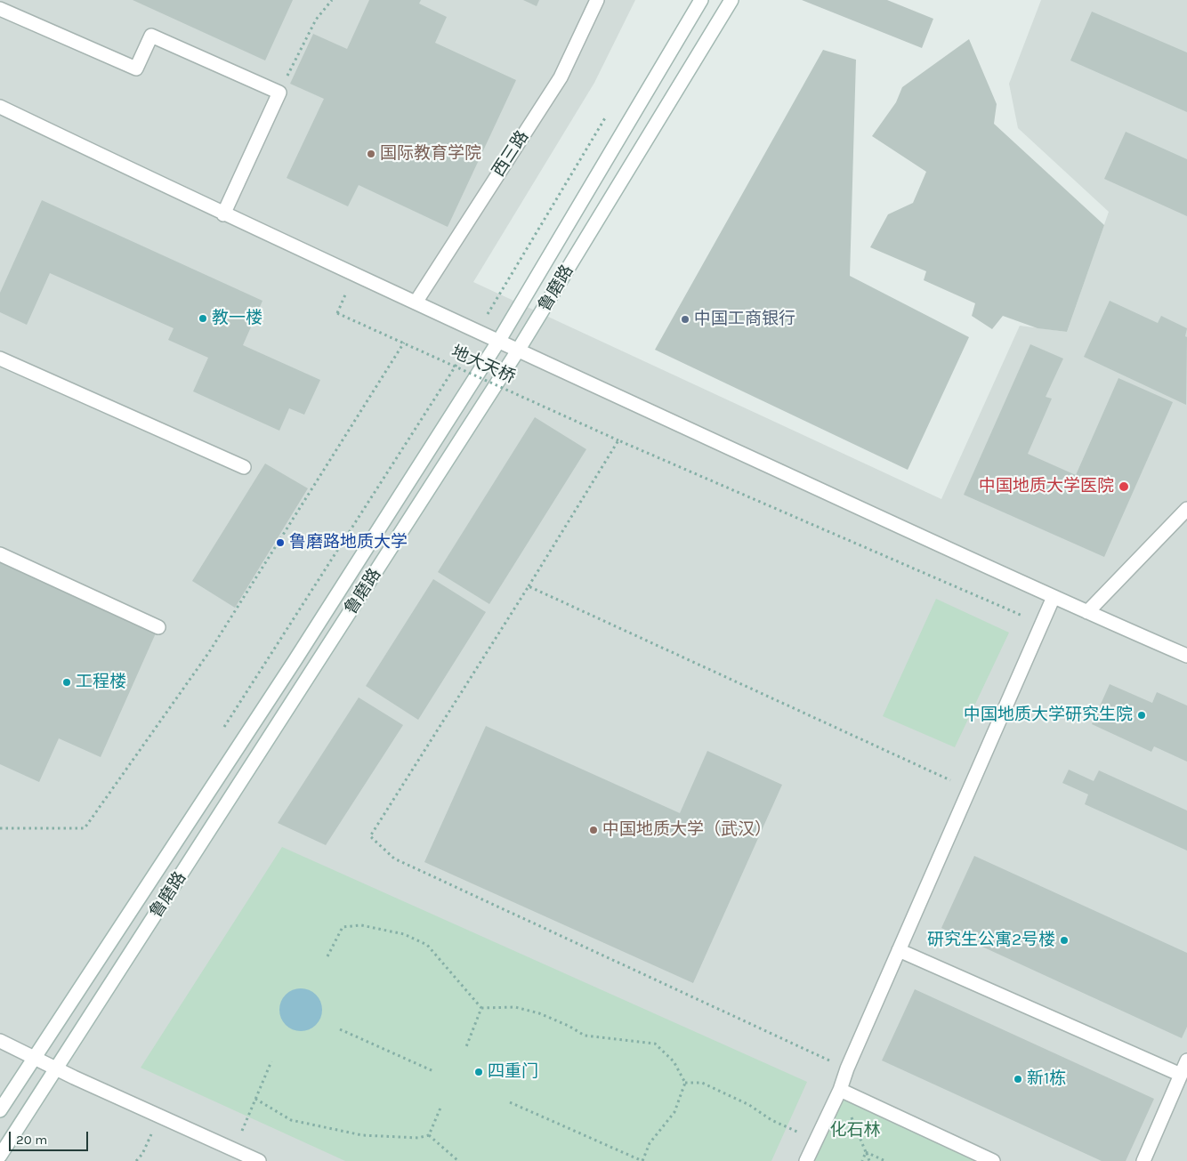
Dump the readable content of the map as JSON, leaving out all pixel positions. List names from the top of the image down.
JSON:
{
  "streets": {
    "street": ["西三路", "鲁磨路"],
    "path": ["地大天桥"]
  },
  "parks": ["化石林"],
  "places": [
    "国际教育学院",
    "教一楼",
    "中国工商银行",
    "中国地质大学医院",
    "鲁磨路地质大学",
    "工程楼",
    "中国地质大学研究生院",
    "中国地质大学（武汉）",
    "研究生公寓2号楼",
    "四重门",
    "新1栋"
  ],
  "scale_bar": "20 m"
}
